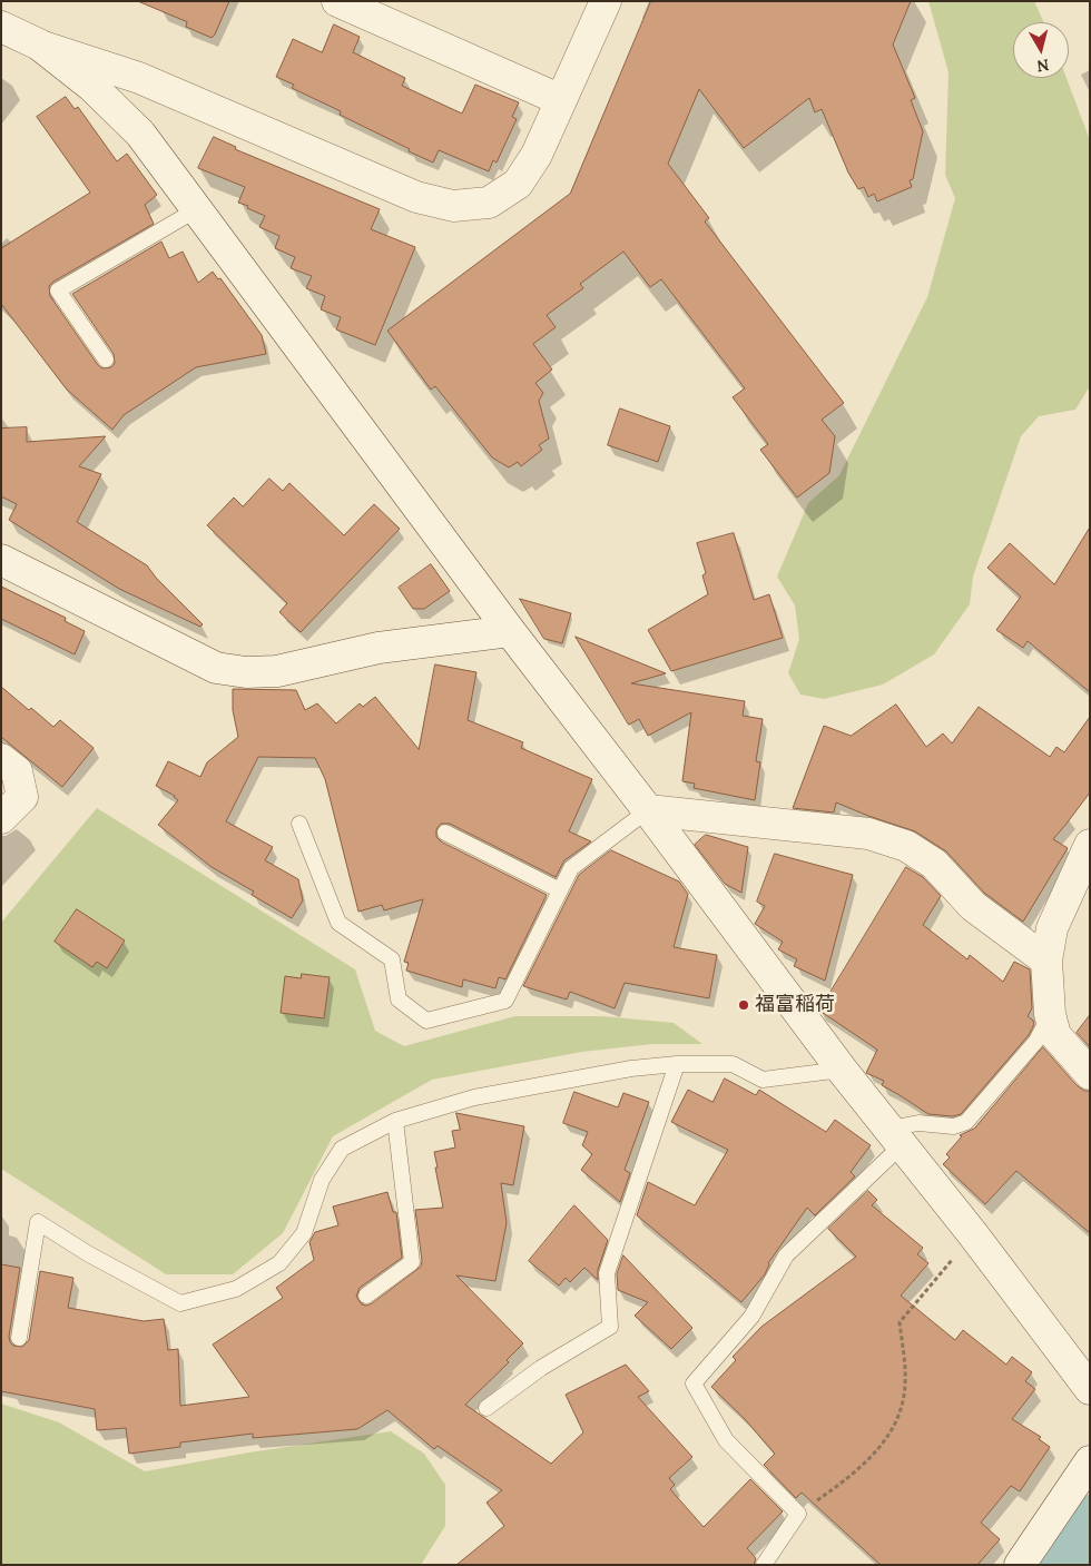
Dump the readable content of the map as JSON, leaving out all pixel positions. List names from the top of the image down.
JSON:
{
  "places": ["福富稲荷"],
  "north": "bottom"
}
